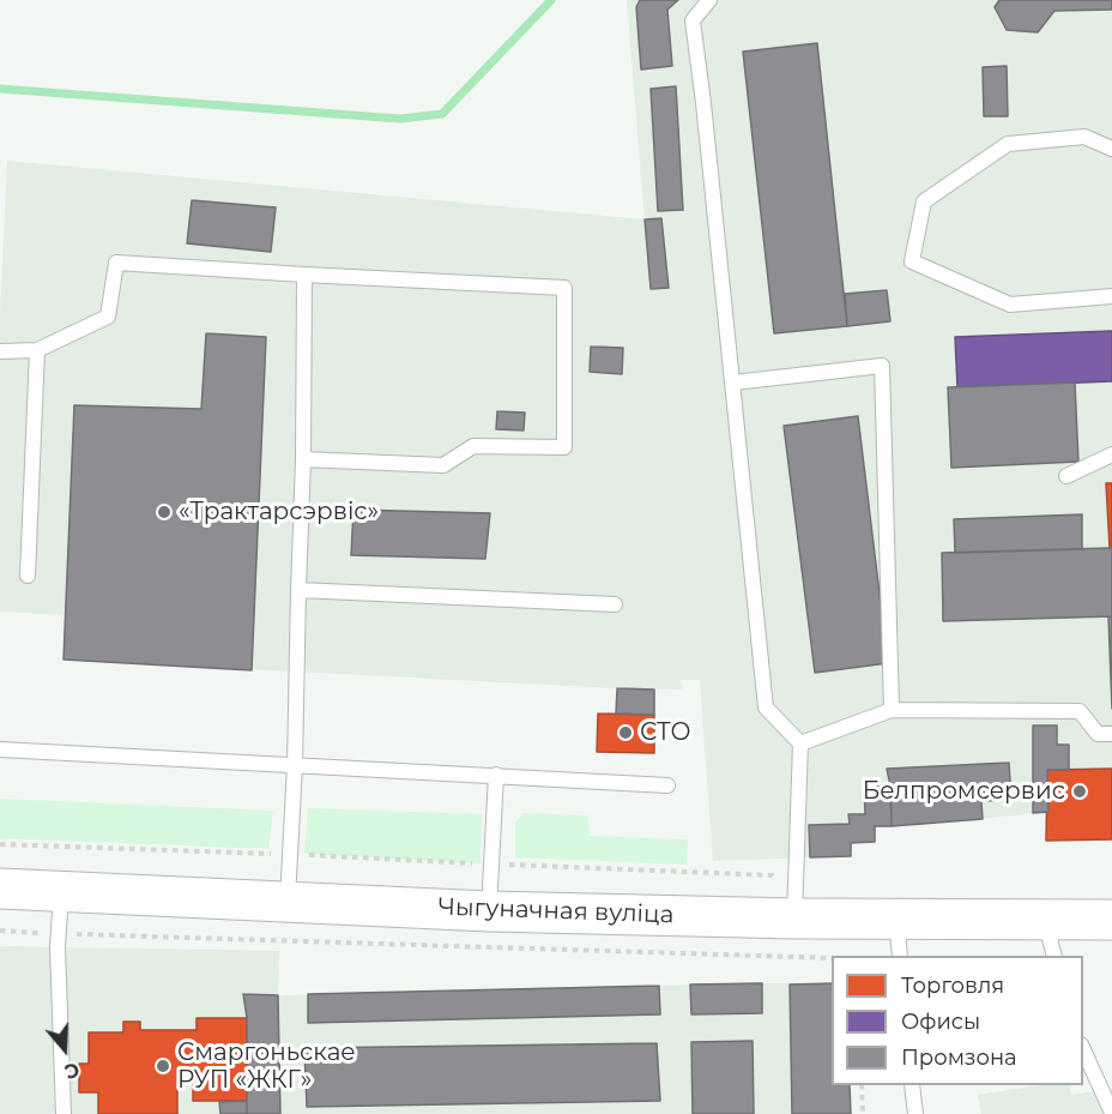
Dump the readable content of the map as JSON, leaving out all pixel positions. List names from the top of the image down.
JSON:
{
  "streets": {
    "street": ["Чыгуначная вуліца"]
  },
  "places": [
    "«Трактарсэрвіс»",
    "СТО",
    "Белпромсервис",
    "Смаргоньскае РУП «ЖКГ»"
  ],
  "legend": ["Торговля", "Офисы", "Промзона"],
  "north": "bottom"
}
